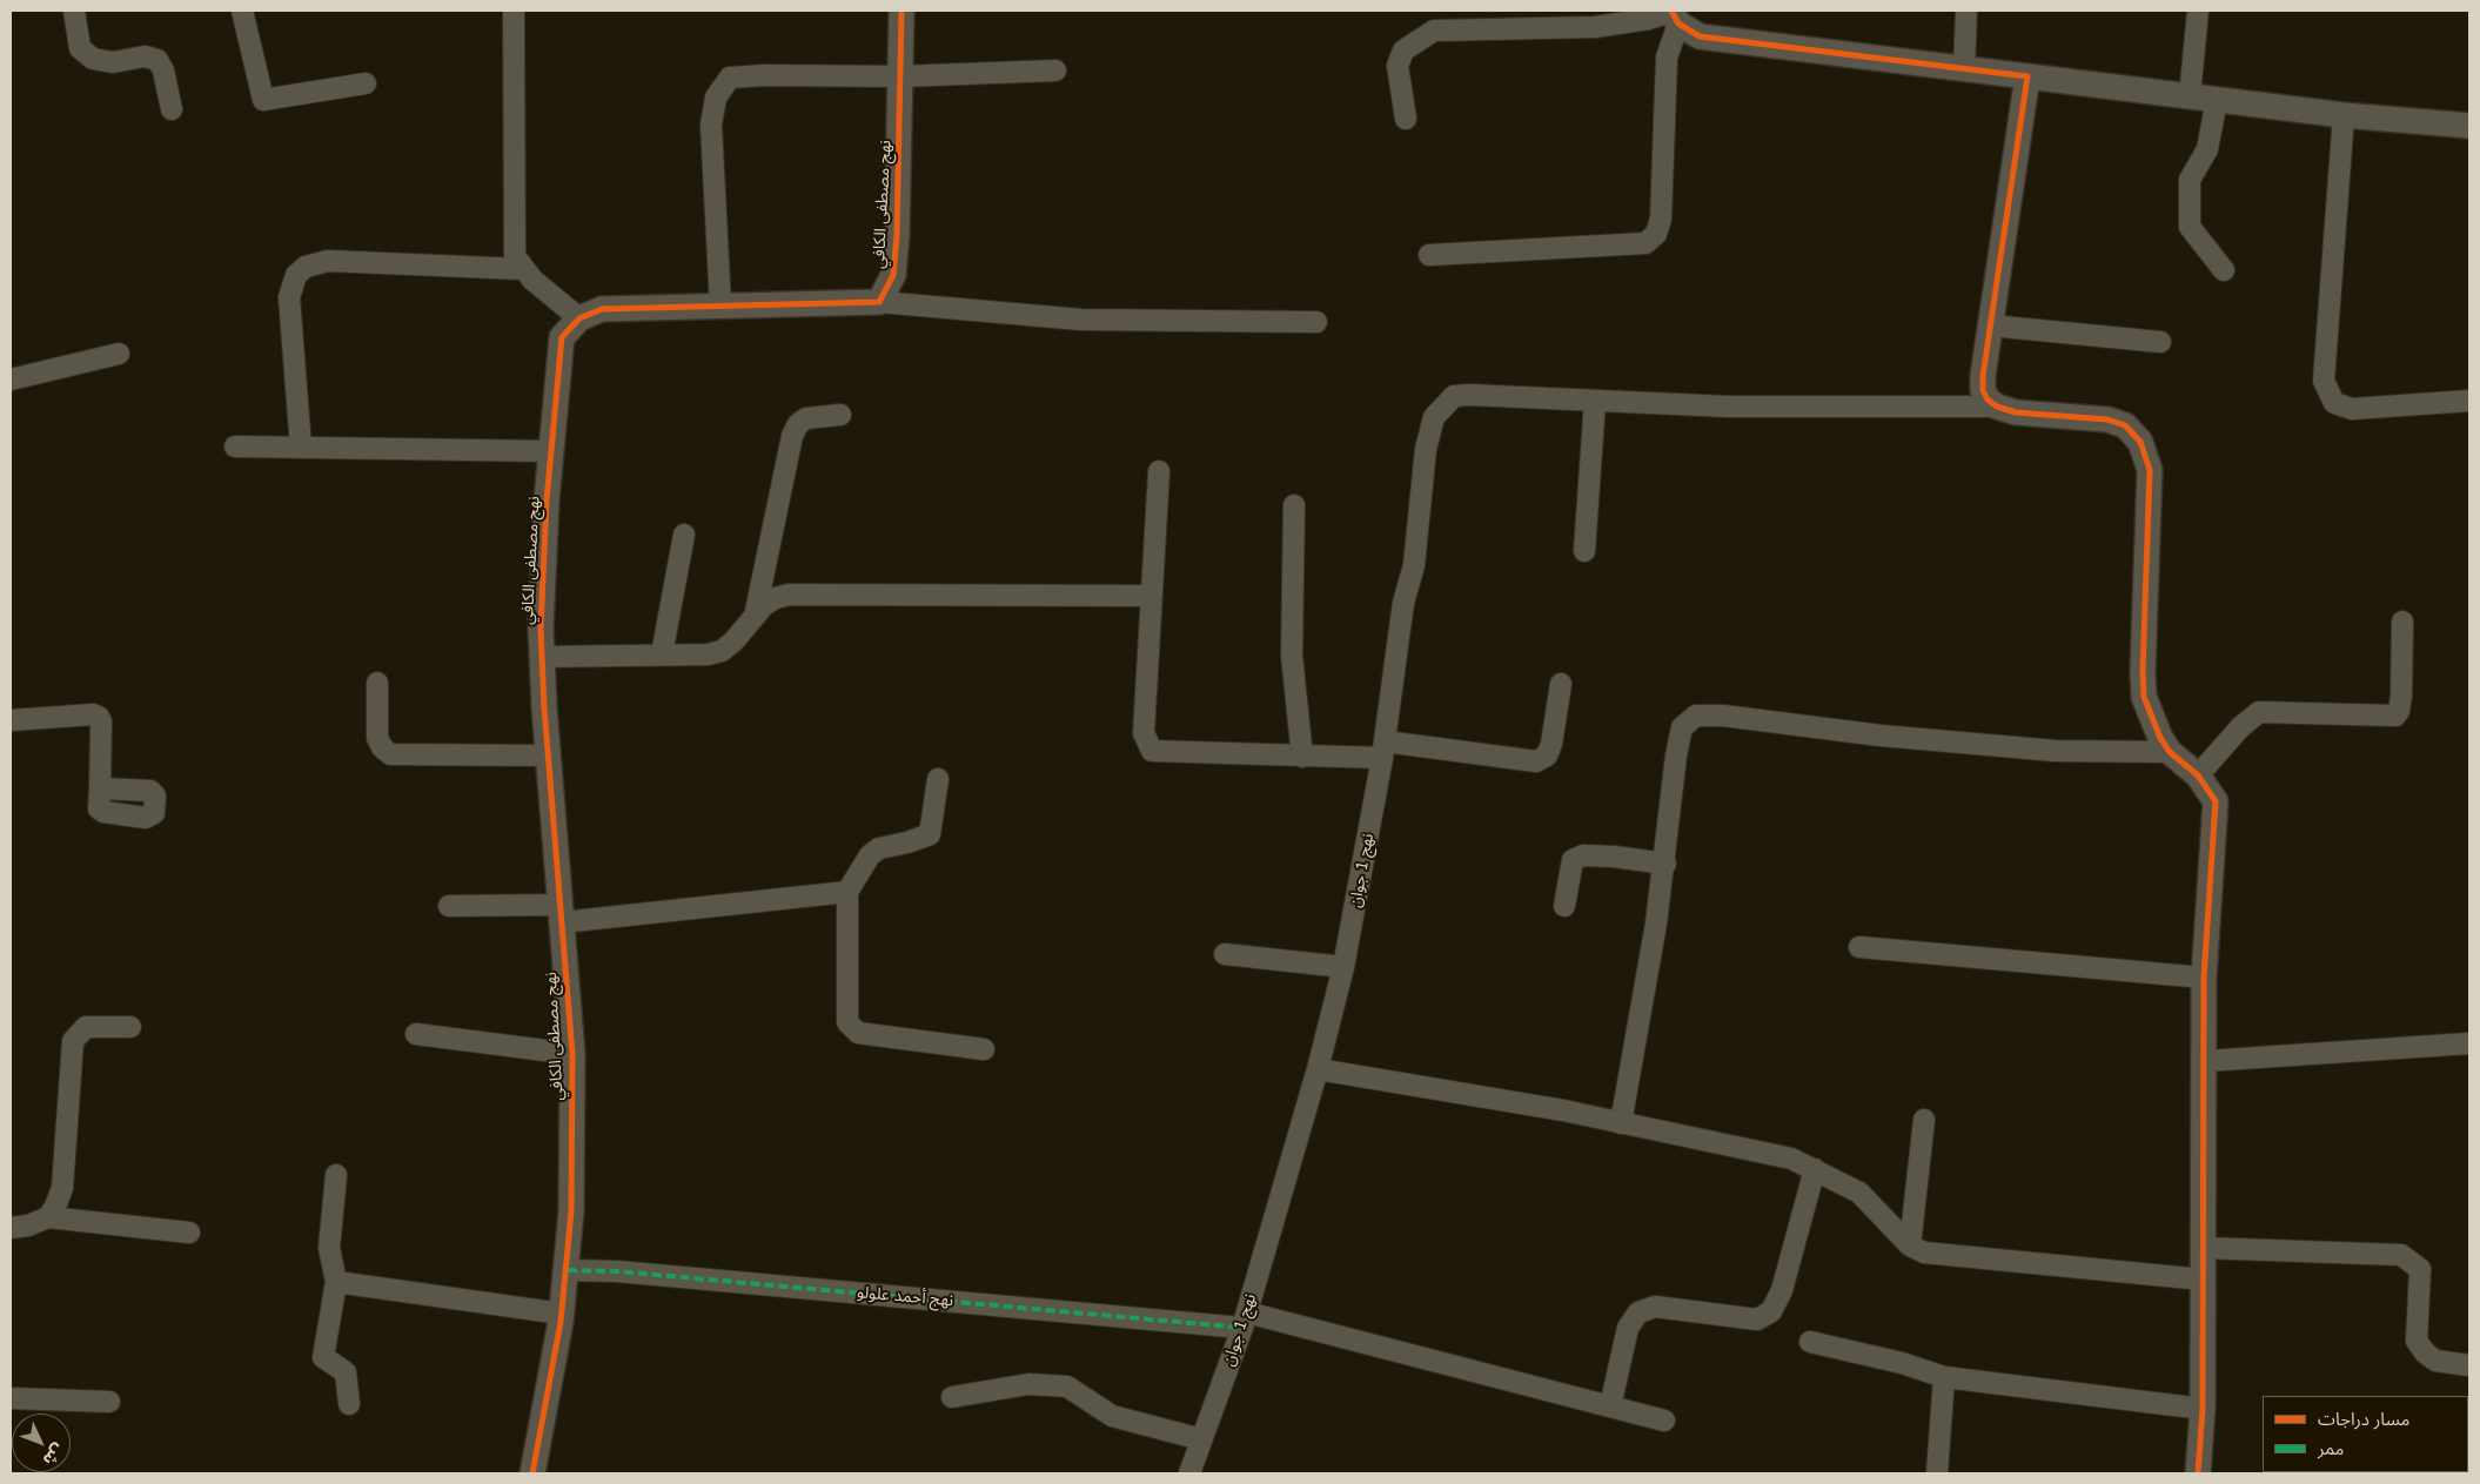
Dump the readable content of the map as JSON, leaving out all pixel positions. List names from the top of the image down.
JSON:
{
  "streets": {
    "street": ["نهج مصطفى الكافي", "نهج 1 جوان", "نهج أحمد علولو"]
  },
  "crossings": [
    ["نهج مصطفى الكافي", "نهج أحمد علولو"],
    ["نهج 1 جوان", "نهج أحمد علولو"]
  ],
  "legend": ["مسار دراجات", "ممر"],
  "north": "bottom right"
}
